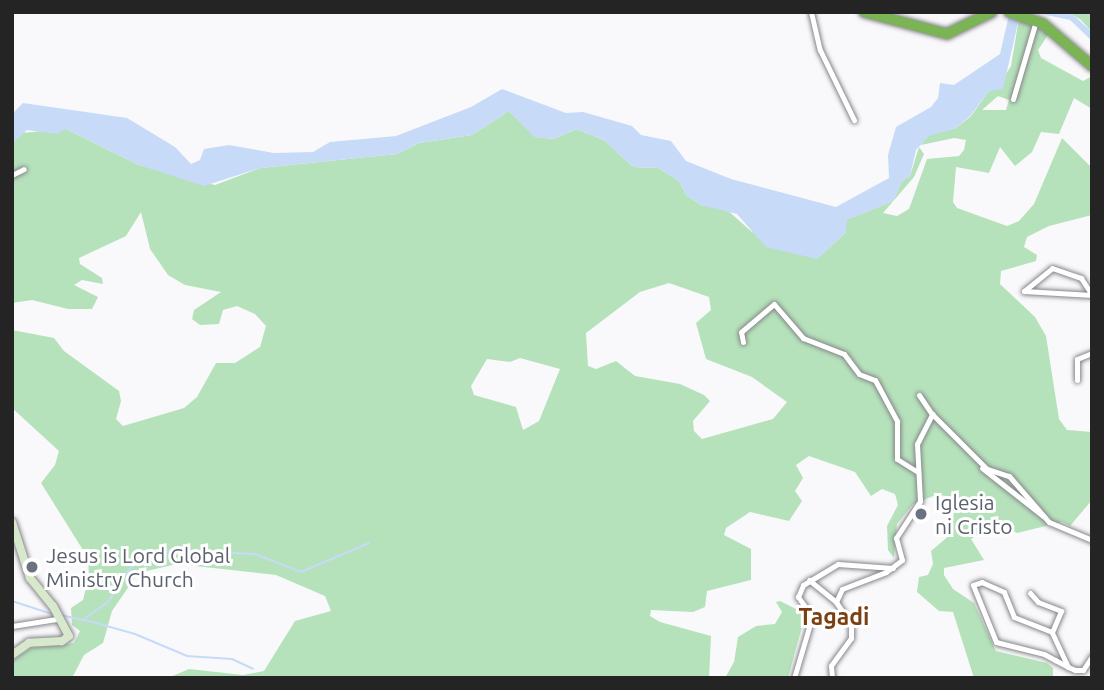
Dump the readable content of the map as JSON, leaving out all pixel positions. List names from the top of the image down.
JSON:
{
  "districts": ["Tagadi"],
  "places": ["Iglesia ni Cristo", "Jesus is Lord Global Ministry Church"]
}
